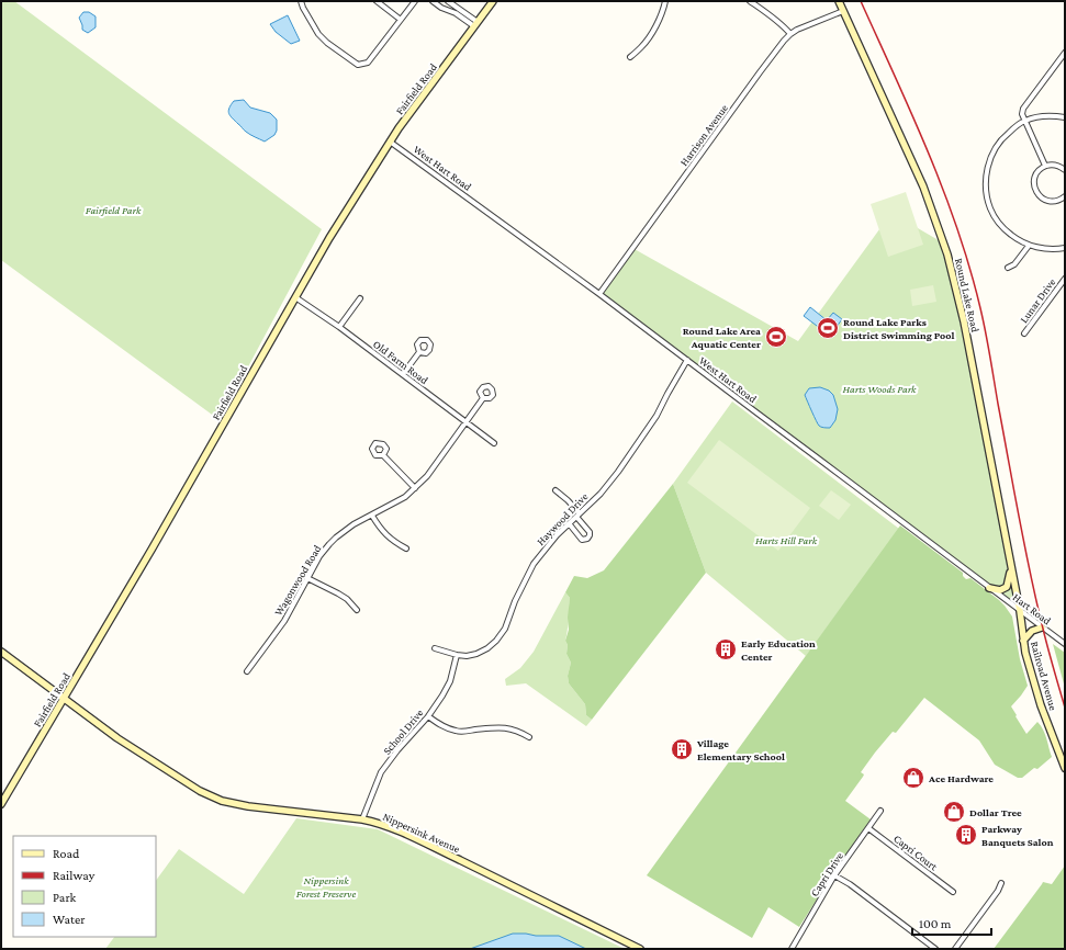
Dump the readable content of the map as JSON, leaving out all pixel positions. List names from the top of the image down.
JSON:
{
  "streets": {
    "street": [
      "Fairfield Road",
      "Harrison Avenue",
      "West Hart Road",
      "Round Lake Road",
      "Lunar Drive",
      "Old Farm Road",
      "Haywood Drive",
      "Wagonwood Road",
      "Hart Road",
      "Railroad Avenue",
      "School Drive",
      "Nippersink Avenue",
      "Capri Court",
      "Capri Drive"
    ]
  },
  "crossings": [
    ["Fairfield Road", "West Hart Road"],
    ["Fairfield Road", "Old Farm Road"],
    ["Fairfield Road", "Nippersink Avenue"],
    ["Harrison Avenue", "West Hart Road"],
    ["Harrison Avenue", "Round Lake Road"],
    ["West Hart Road", "Haywood Drive"],
    ["West Hart Road", "Hart Road"],
    ["Round Lake Road", "Hart Road"],
    ["Round Lake Road", "Railroad Avenue"],
    ["Old Farm Road", "Wagonwood Road"],
    ["Haywood Drive", "School Drive"],
    ["Hart Road", "Railroad Avenue"],
    ["School Drive", "Nippersink Avenue"],
    ["Capri Court", "Capri Drive"]
  ],
  "parks": [
    "Fairfield Park",
    "Harts Woods Park",
    "Harts Hill Park",
    "Nippersink Forest Preserve"
  ],
  "places": {
    "sports": ["Round Lake Parks District Swimming Pool", "Round Lake Area Aquatic Center"],
    "building": ["Early Education Center", "Village Elementary School", "Parkway Banquets Salon"],
    "shop": ["Ace Hardware", "Dollar Tree"]
  },
  "legend": [
    "Road",
    "Railway",
    "Park",
    "Water"
  ],
  "scale_bar": "100 m"
}
